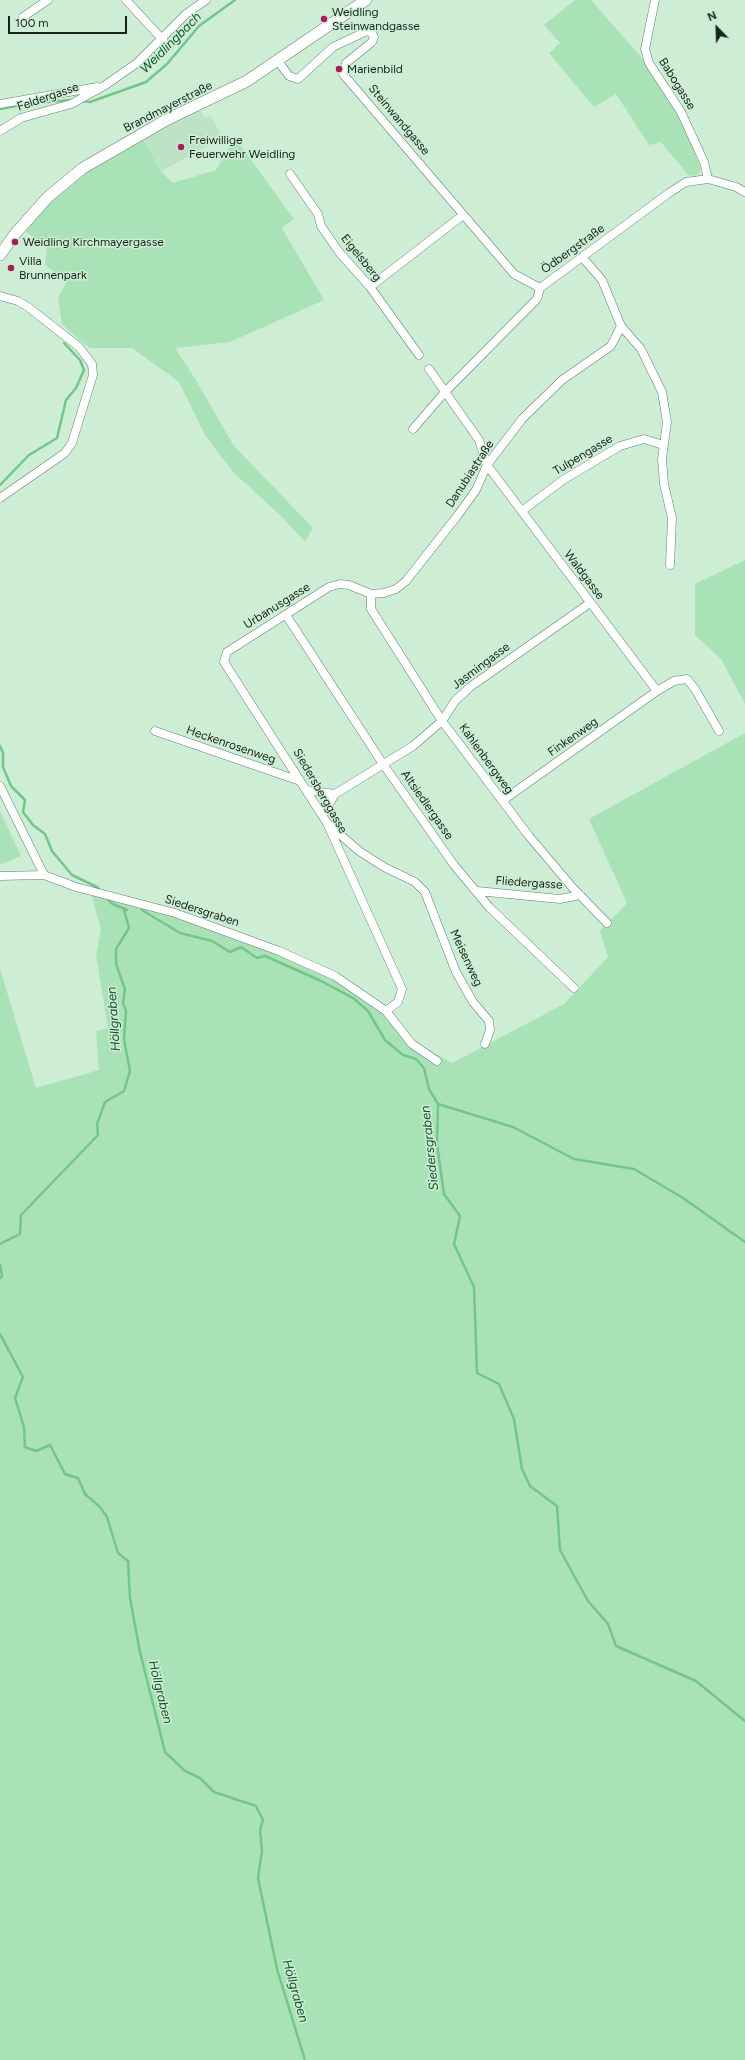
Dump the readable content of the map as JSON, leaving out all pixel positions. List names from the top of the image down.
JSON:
{
  "streets": {
    "main road": ["Brandmayerstraße"],
    "street": [
      "Babogasse",
      "Feldergasse",
      "Steinwandgasse",
      "Ödbergstraße",
      "Eigelsberg",
      "Tulpengasse",
      "Danubiastraße",
      "Waldgasse",
      "Urbanusgasse",
      "Jasmingasse",
      "Finkenweg",
      "Heckenrosenweg",
      "Kahlenbergweg",
      "Siedersberggasse",
      "Altsiedlergasse",
      "Fliedergasse",
      "Siedersgraben",
      "Meisenweg"
    ]
  },
  "crossings": [
    ["Babogasse", "Ödbergstraße"],
    ["Brandmayerstraße", "Steinwandgasse"],
    ["Steinwandgasse", "Ödbergstraße"],
    ["Ödbergstraße", "Waldgasse"],
    ["Tulpengasse", "Waldgasse"],
    ["Danubiastraße", "Waldgasse"],
    ["Danubiastraße", "Urbanusgasse"],
    ["Danubiastraße", "Kahlenbergweg"],
    ["Waldgasse", "Jasmingasse"],
    ["Waldgasse", "Finkenweg"],
    ["Urbanusgasse", "Kahlenbergweg"],
    ["Urbanusgasse", "Siedersberggasse"],
    ["Urbanusgasse", "Altsiedlergasse"],
    ["Jasmingasse", "Kahlenbergweg"],
    ["Jasmingasse", "Siedersberggasse"],
    ["Jasmingasse", "Altsiedlergasse"],
    ["Finkenweg", "Kahlenbergweg"],
    ["Heckenrosenweg", "Siedersberggasse"],
    ["Kahlenbergweg", "Fliedergasse"],
    ["Siedersberggasse", "Siedersgraben"],
    ["Siedersberggasse", "Meisenweg"],
    ["Altsiedlergasse", "Fliedergasse"]
  ],
  "water": ["Weidlingbach", "Höllgraben", "Siedersgraben"],
  "places": [
    "Weidling Steinwandgasse",
    "Marienbild",
    "Freiwillige Feuerwehr Weidling",
    "Weidling Kirchmayergasse",
    "Villa Brunnenpark"
  ],
  "scale_bar": "100 m",
  "north": "top left"
}
